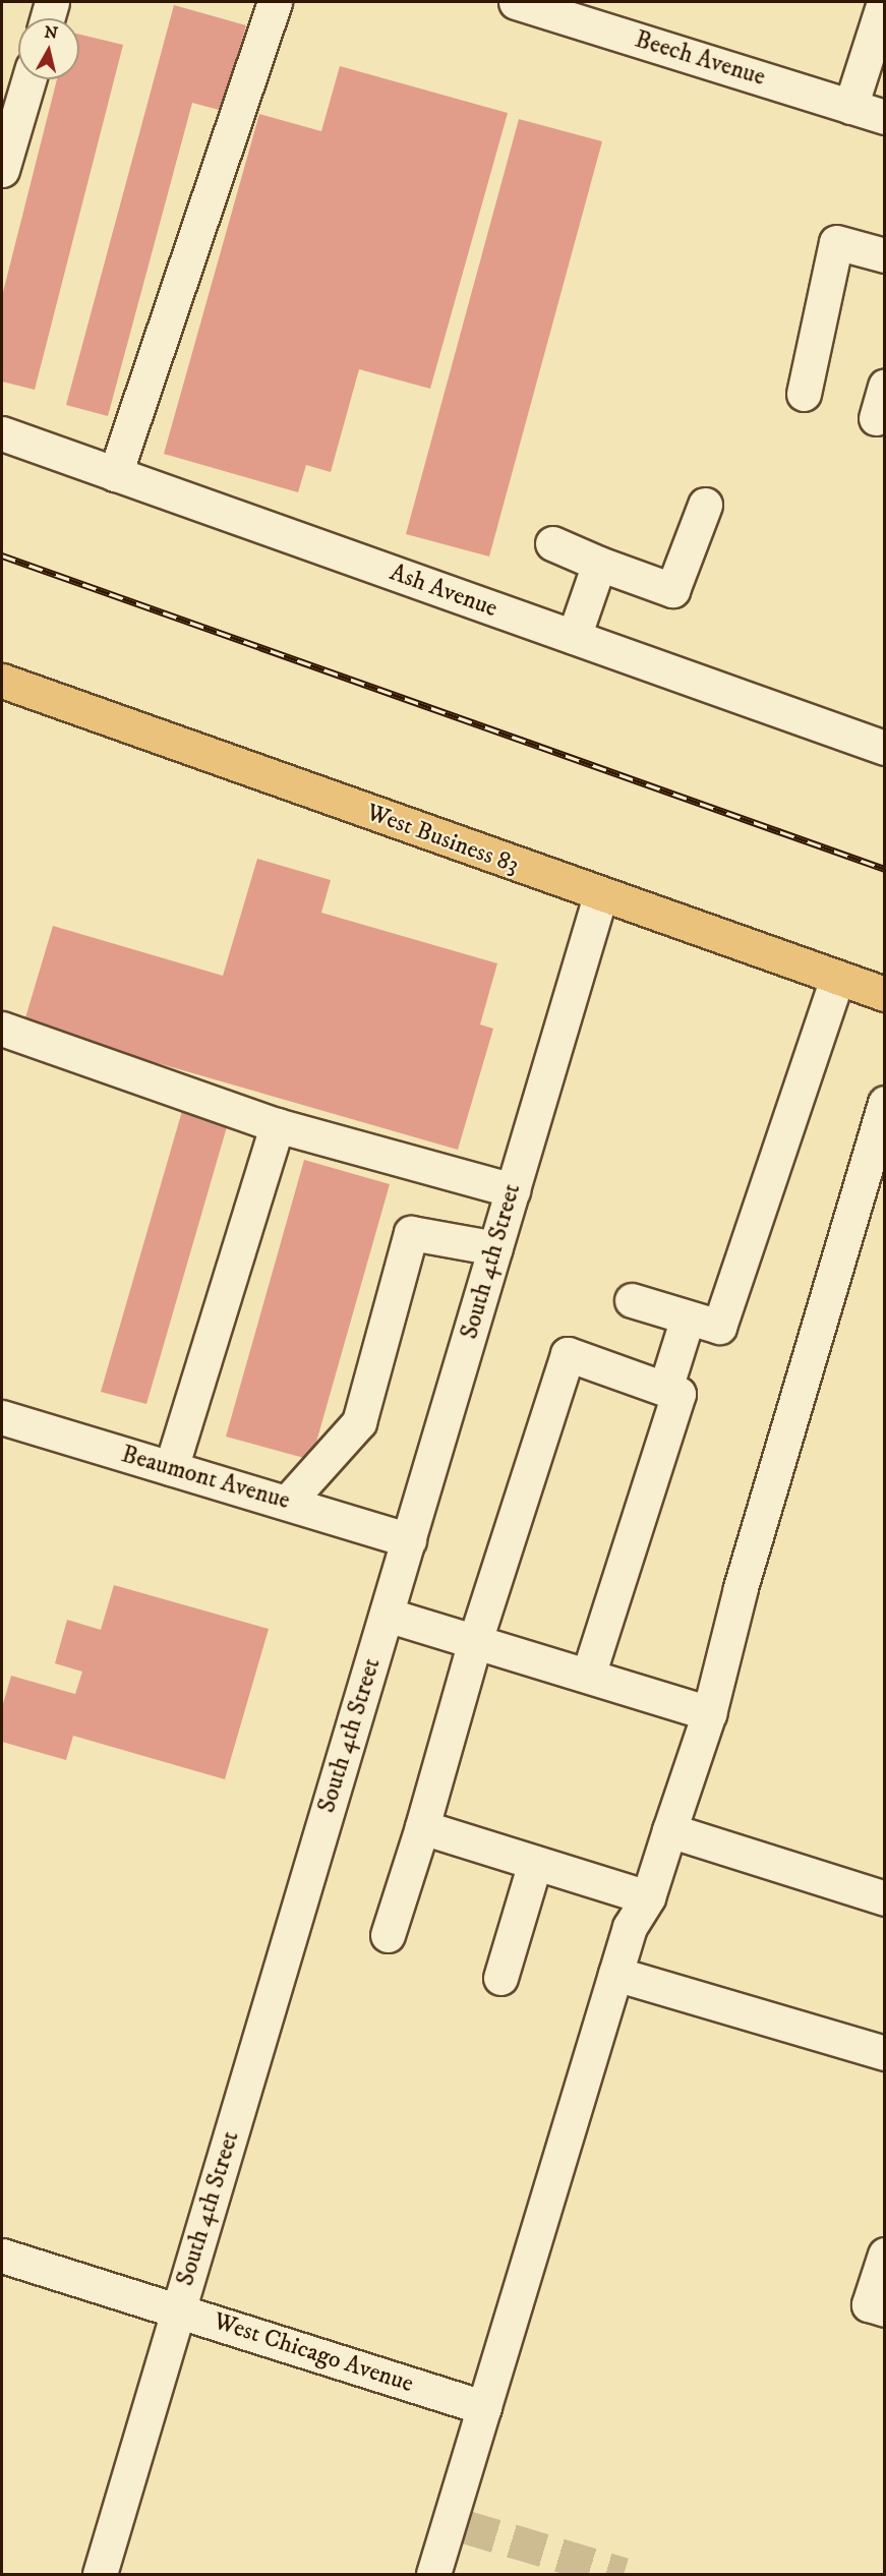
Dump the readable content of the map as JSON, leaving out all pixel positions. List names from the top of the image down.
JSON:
{
  "streets": {
    "main road": ["West Business 83"],
    "street": [
      "Beech Avenue",
      "Ash Avenue",
      "South 4th Street",
      "Beaumont Avenue",
      "West Chicago Avenue"
    ]
  },
  "crossings": [
    ["West Business 83", "South 4th Street"],
    ["South 4th Street", "Beaumont Avenue"],
    ["South 4th Street", "West Chicago Avenue"]
  ],
  "north": "top"
}
